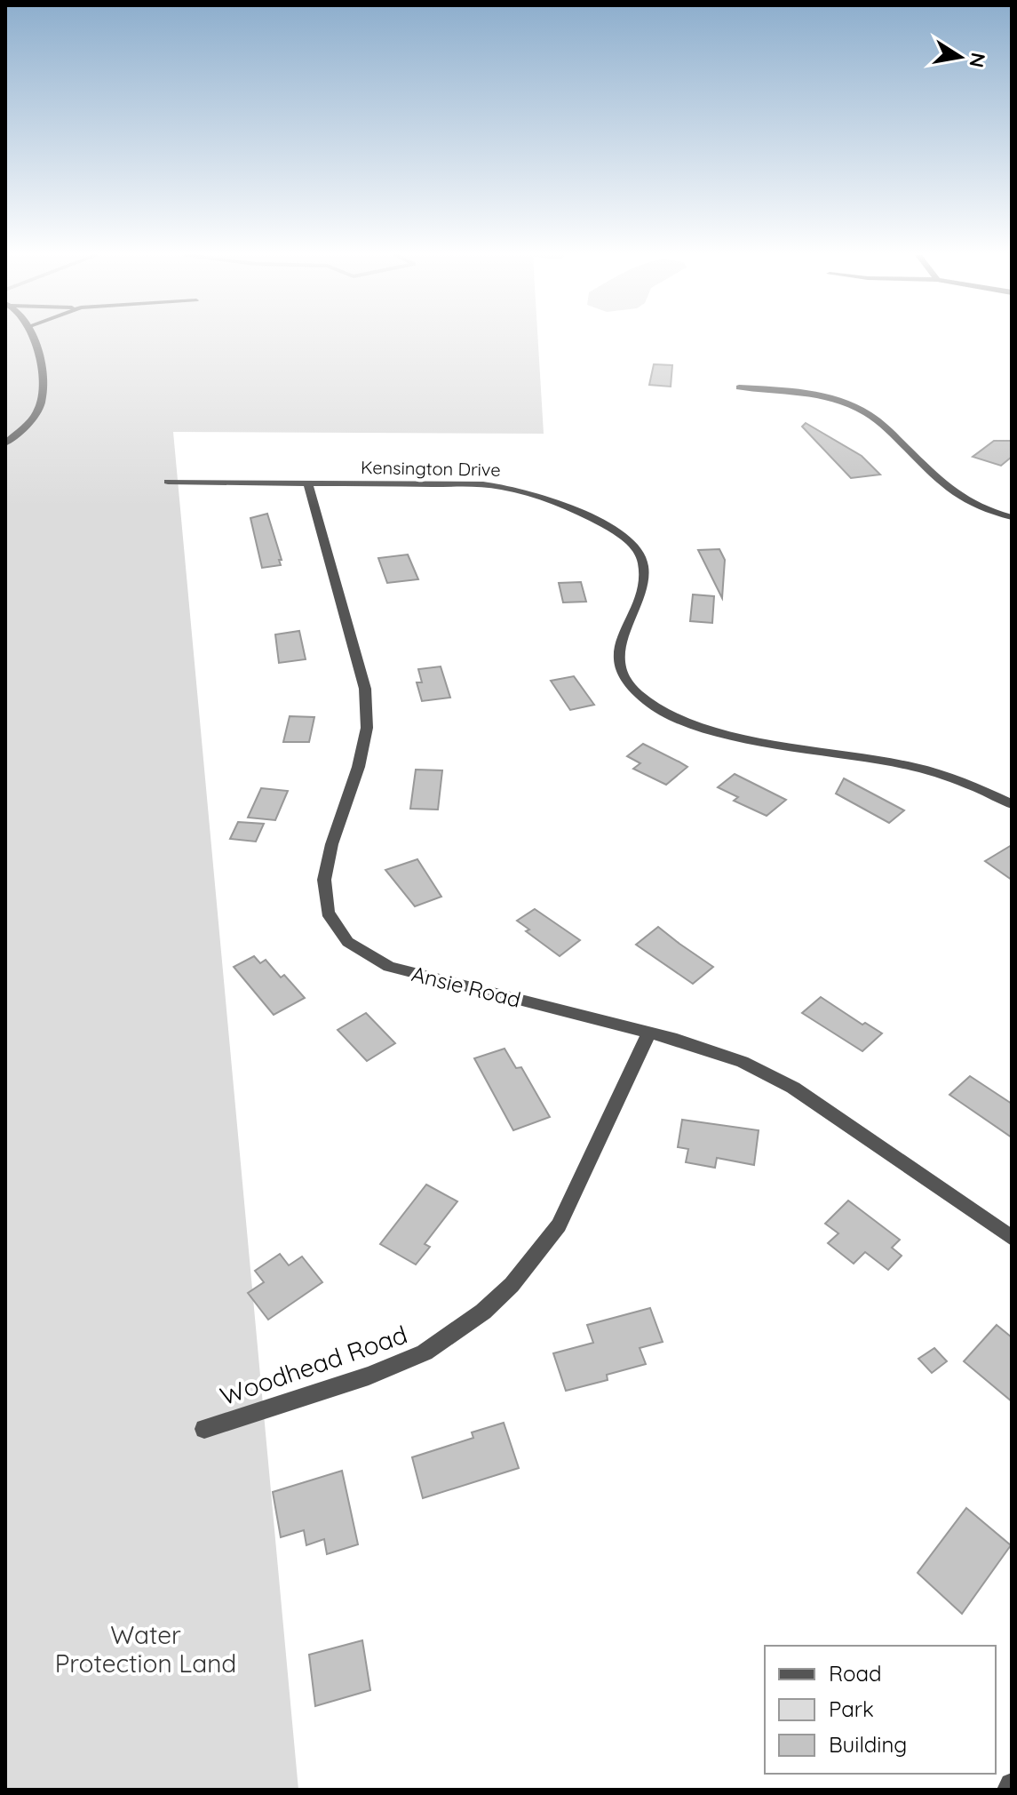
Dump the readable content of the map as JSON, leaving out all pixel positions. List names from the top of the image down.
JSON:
{
  "streets": {
    "street": ["Kensington Drive", "Ansie Road", "Woodhead Road"]
  },
  "crossings": [
    ["Kensington Drive", "Ansie Road"],
    ["Ansie Road", "Woodhead Road"]
  ],
  "parks": ["Water Protection Land"],
  "legend": ["Road", "Park", "Building"],
  "north": "right"
}
